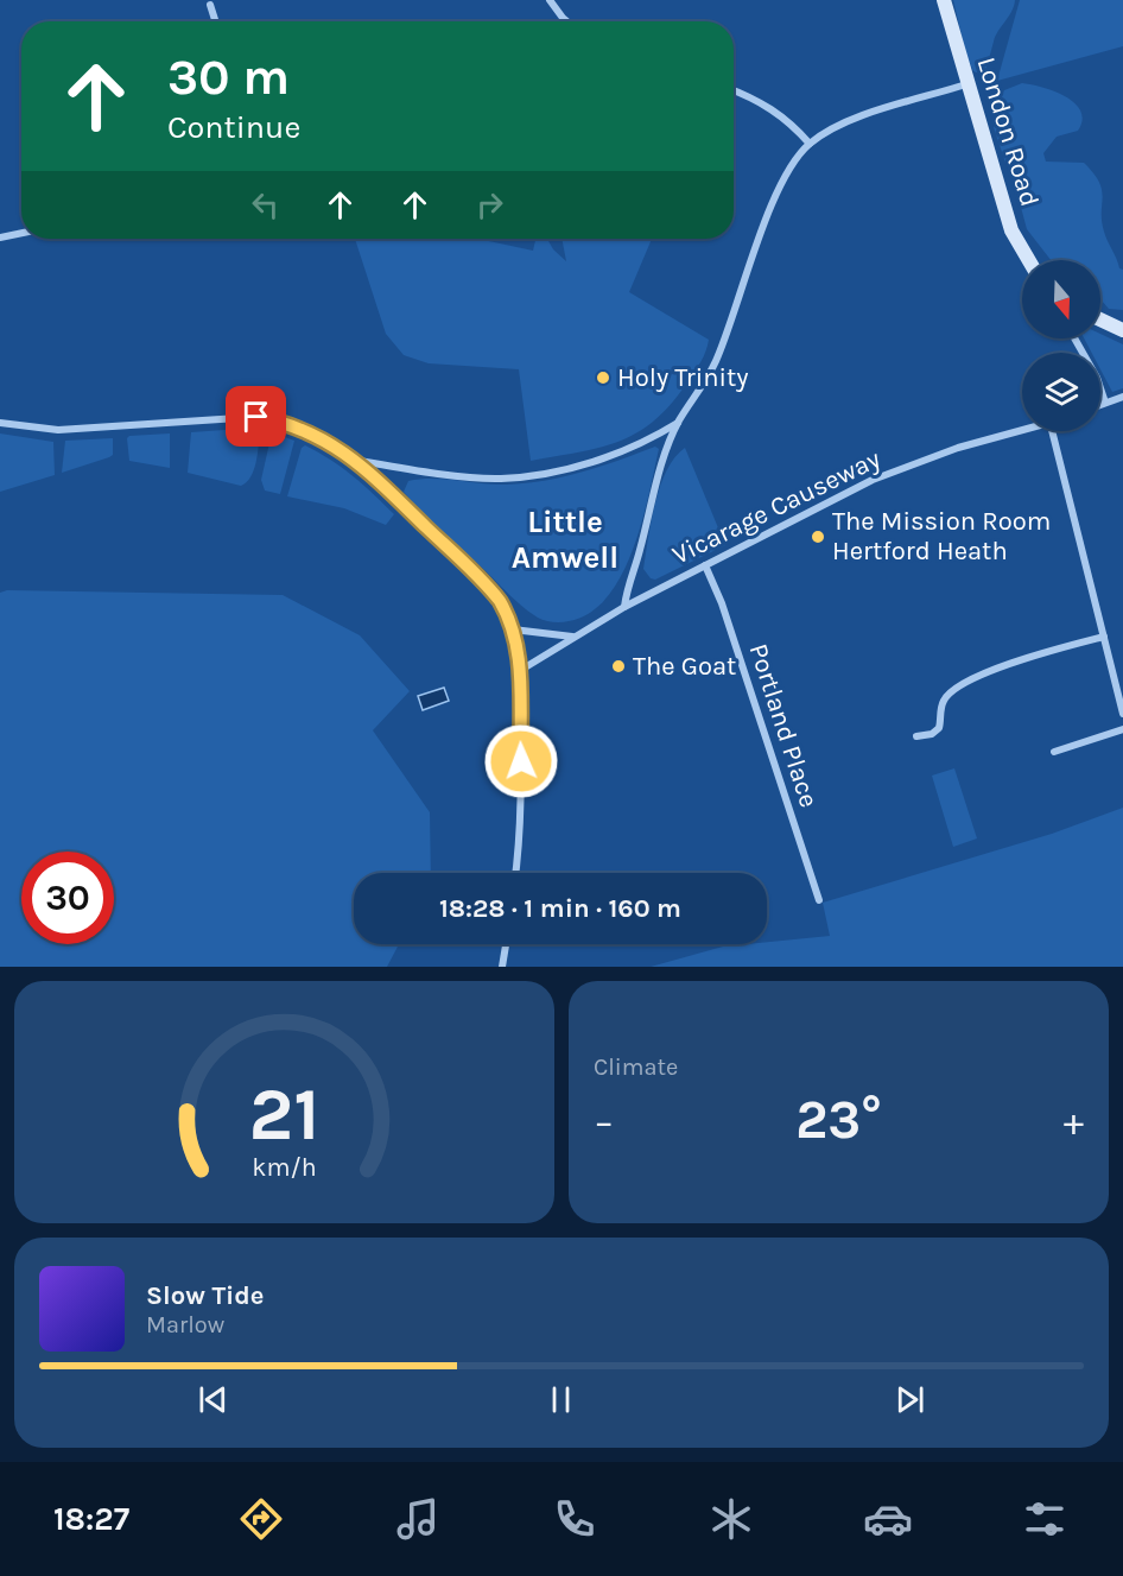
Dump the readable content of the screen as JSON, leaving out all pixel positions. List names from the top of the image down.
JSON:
{
  "streets": {
    "main road": ["London Road"],
    "street": ["Vicarage Causeway", "Portland Place"]
  },
  "crossings": [
    ["Vicarage Causeway", "Portland Place"]
  ],
  "districts": ["Little Amwell"],
  "places": ["Holy Trinity", "The Mission Room Hertford Heath", "The Goat"],
  "north": "bottom",
  "page": {
    "turn": ["30 m", "Continue"],
    "limit": "30",
    "trip": "18:28 · 1 min · 160 m",
    "tile": "Climate",
    "heat": ["−", "23°", "+"],
    "song": ["Slow Tide", "Marlow"],
    "tabs": "18:27",
    "gauge": ["21", "km/h"]
  }
}
